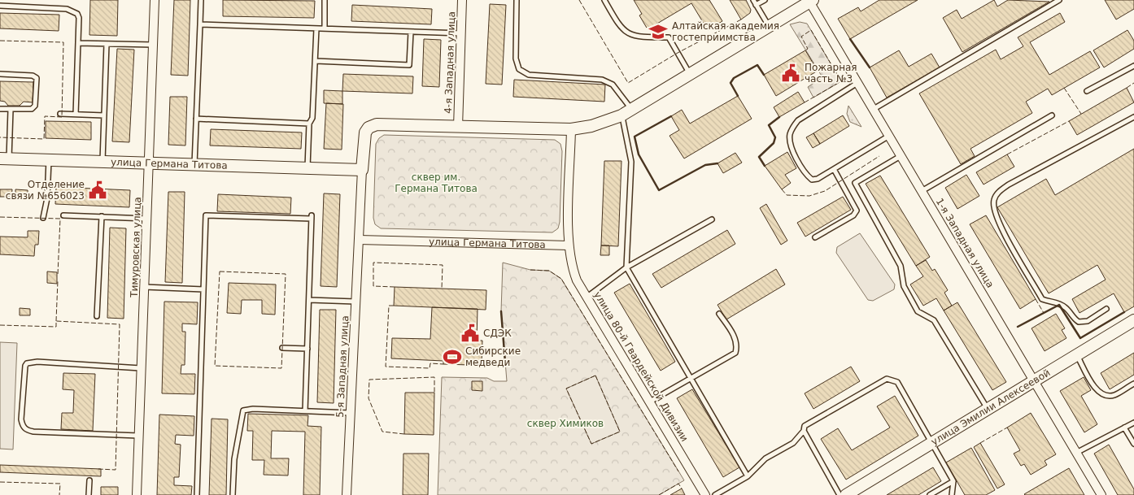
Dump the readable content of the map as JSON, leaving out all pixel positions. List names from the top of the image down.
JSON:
{
  "streets": {
    "street": [
      "4-я Западная улица",
      "улица Германа Титова",
      "1-я Западная улица",
      "Тимуровская улица",
      "5-я Западная улица",
      "улица 80-й Гвардейской Дивизии",
      "улица Эмилии Алексеевой"
    ]
  },
  "crossings": [
    ["улица Германа Титова", "Тимуровская улица"],
    ["улица Германа Титова", "5-я Западная улица"],
    ["улица Германа Титова", "улица 80-й Гвардейской Дивизии"],
    ["1-я Западная улица", "улица Эмилии Алексеевой"]
  ],
  "parks": ["сквер им. Германа Титова", "сквер Химиков"],
  "places": {
    "school or university": ["Алтайская академия гостеприимства"],
    "public building": ["Пожарная часть №3", "Отделение связи №656023", "СДЭК"],
    "sports": ["Сибирские медведи"]
  }
}
